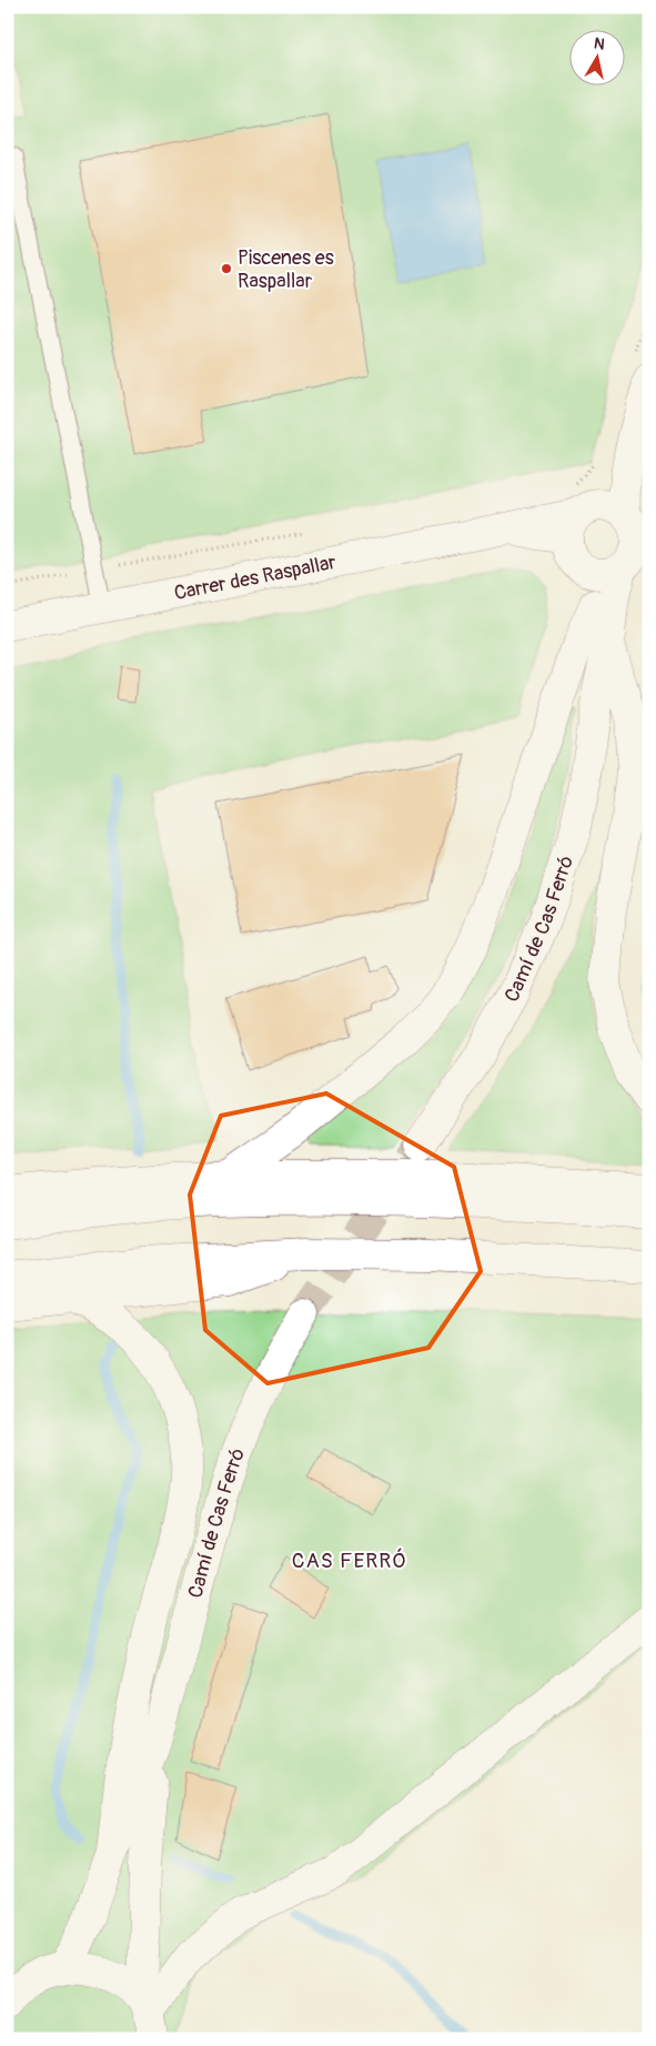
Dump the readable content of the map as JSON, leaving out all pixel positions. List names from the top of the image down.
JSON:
{
  "streets": {
    "main road": ["Carrer des Raspallar", "Camí de Cas Ferró"]
  },
  "districts": ["CAS FERRÓ"],
  "places": ["Piscenes es Raspallar"],
  "north": "top"
}
